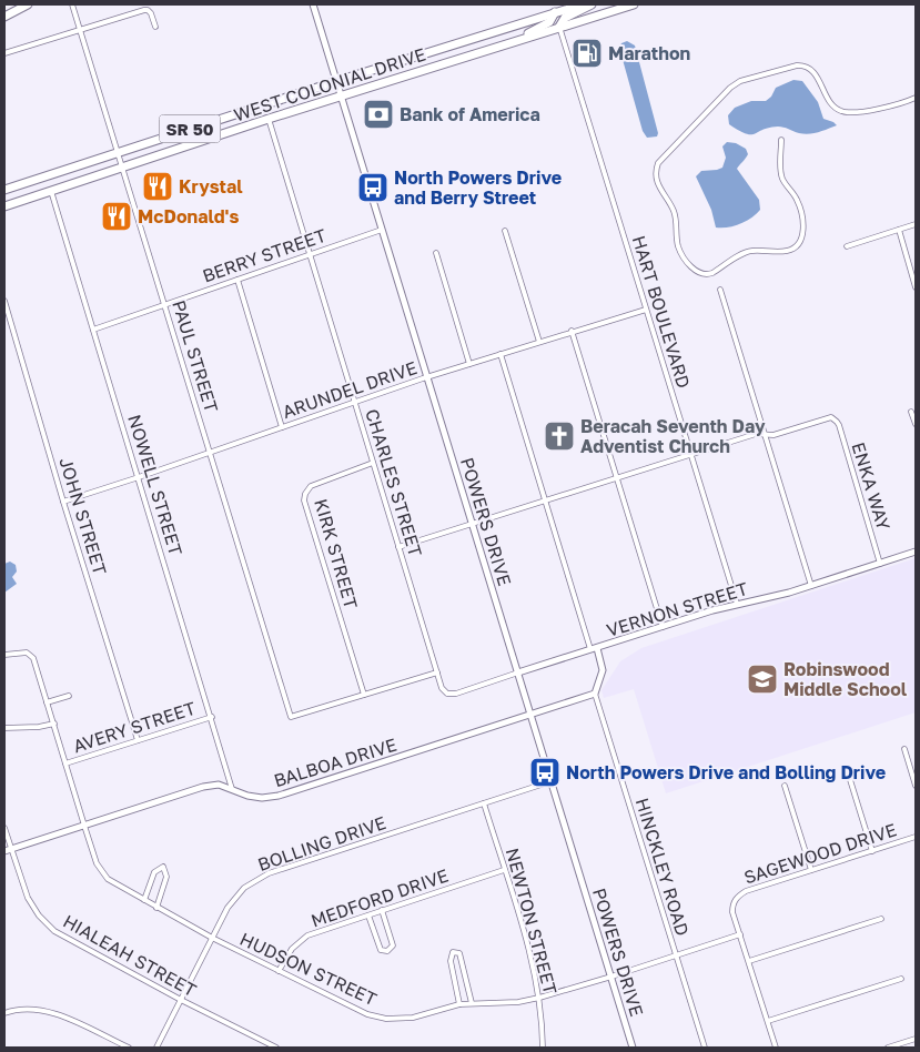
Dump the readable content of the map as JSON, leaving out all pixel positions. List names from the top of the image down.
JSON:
{
  "streets": {
    "highway": ["WEST COLONIAL DRIVE", "SR 50"],
    "street": [
      "BERRY STREET",
      "HART BOULEVARD",
      "PAUL STREET",
      "ARUNDEL DRIVE",
      "CHARLES STREET",
      "NOWELL STREET",
      "ENKA WAY",
      "JOHN STREET",
      "POWERS DRIVE",
      "KIRK STREET",
      "VERNON STREET",
      "AVERY STREET",
      "BALBOA DRIVE",
      "BOLLING DRIVE",
      "SAGEWOOD DRIVE",
      "HINCKLEY ROAD",
      "MEDFORD DRIVE",
      "NEWTON STREET",
      "HIALEAH STREET",
      "HUDSON STREET"
    ]
  },
  "crossings": [
    ["WEST COLONIAL DRIVE", "HART BOULEVARD"],
    ["WEST COLONIAL DRIVE", "PAUL STREET"],
    ["WEST COLONIAL DRIVE", "CHARLES STREET"],
    ["WEST COLONIAL DRIVE", "NOWELL STREET"],
    ["WEST COLONIAL DRIVE", "POWERS DRIVE"],
    ["BERRY STREET", "PAUL STREET"],
    ["BERRY STREET", "CHARLES STREET"],
    ["BERRY STREET", "NOWELL STREET"],
    ["BERRY STREET", "POWERS DRIVE"],
    ["HART BOULEVARD", "ARUNDEL DRIVE"],
    ["HART BOULEVARD", "VERNON STREET"],
    ["PAUL STREET", "ARUNDEL DRIVE"],
    ["PAUL STREET", "KIRK STREET"],
    ["ARUNDEL DRIVE", "CHARLES STREET"],
    ["ARUNDEL DRIVE", "NOWELL STREET"],
    ["ARUNDEL DRIVE", "JOHN STREET"],
    ["ARUNDEL DRIVE", "POWERS DRIVE"],
    ["CHARLES STREET", "KIRK STREET"],
    ["CHARLES STREET", "VERNON STREET"],
    ["NOWELL STREET", "AVERY STREET"],
    ["NOWELL STREET", "BALBOA DRIVE"],
    ["ENKA WAY", "VERNON STREET"],
    ["JOHN STREET", "AVERY STREET"],
    ["POWERS DRIVE", "VERNON STREET"],
    ["POWERS DRIVE", "BALBOA DRIVE"],
    ["POWERS DRIVE", "BOLLING DRIVE"],
    ["POWERS DRIVE", "HUDSON STREET"],
    ["AVERY STREET", "HUDSON STREET"],
    ["BALBOA DRIVE", "HINCKLEY ROAD"],
    ["BALBOA DRIVE", "HIALEAH STREET"],
    ["BALBOA DRIVE", "HUDSON STREET"],
    ["BOLLING DRIVE", "NEWTON STREET"],
    ["BOLLING DRIVE", "HIALEAH STREET"],
    ["BOLLING DRIVE", "HUDSON STREET"],
    ["SAGEWOOD DRIVE", "HUDSON STREET"],
    ["HINCKLEY ROAD", "HUDSON STREET"],
    ["MEDFORD DRIVE", "NEWTON STREET"],
    ["MEDFORD DRIVE", "HUDSON STREET"],
    ["NEWTON STREET", "HUDSON STREET"]
  ],
  "places": {
    "fuel station": ["Marathon"],
    "bank": ["Bank of America"],
    "restaurant": ["Krystal", "McDonald's"],
    "bus stop": ["North Powers Drive and Berry Street", "North Powers Drive and Bolling Drive"],
    "church": ["Beracah Seventh Day Adventist Church"],
    "school or university": ["Robinswood Middle School"]
  }
}
